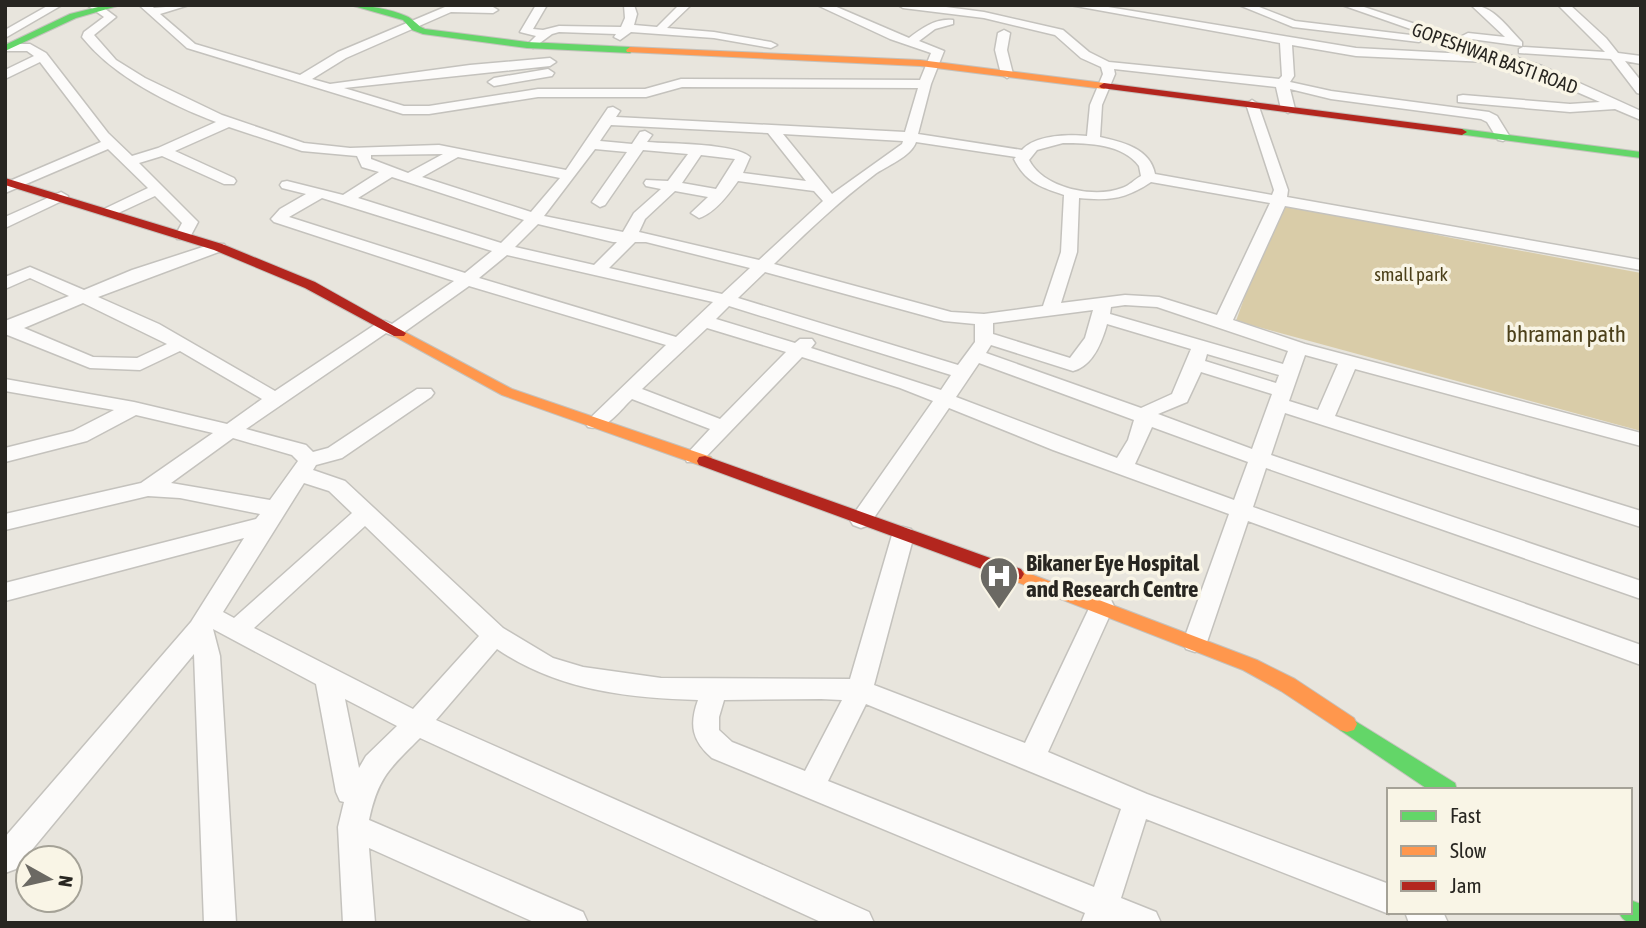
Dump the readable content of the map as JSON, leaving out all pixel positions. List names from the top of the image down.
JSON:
{
  "streets": {
    "street": ["GOPESHWAR BASTI ROAD"]
  },
  "parks": ["small park", "bhraman path"],
  "places": {
    "hospital": ["Bikaner Eye Hospital and Research Centre"]
  },
  "legend": ["Fast", "Slow", "Jam"],
  "north": "right"
}
